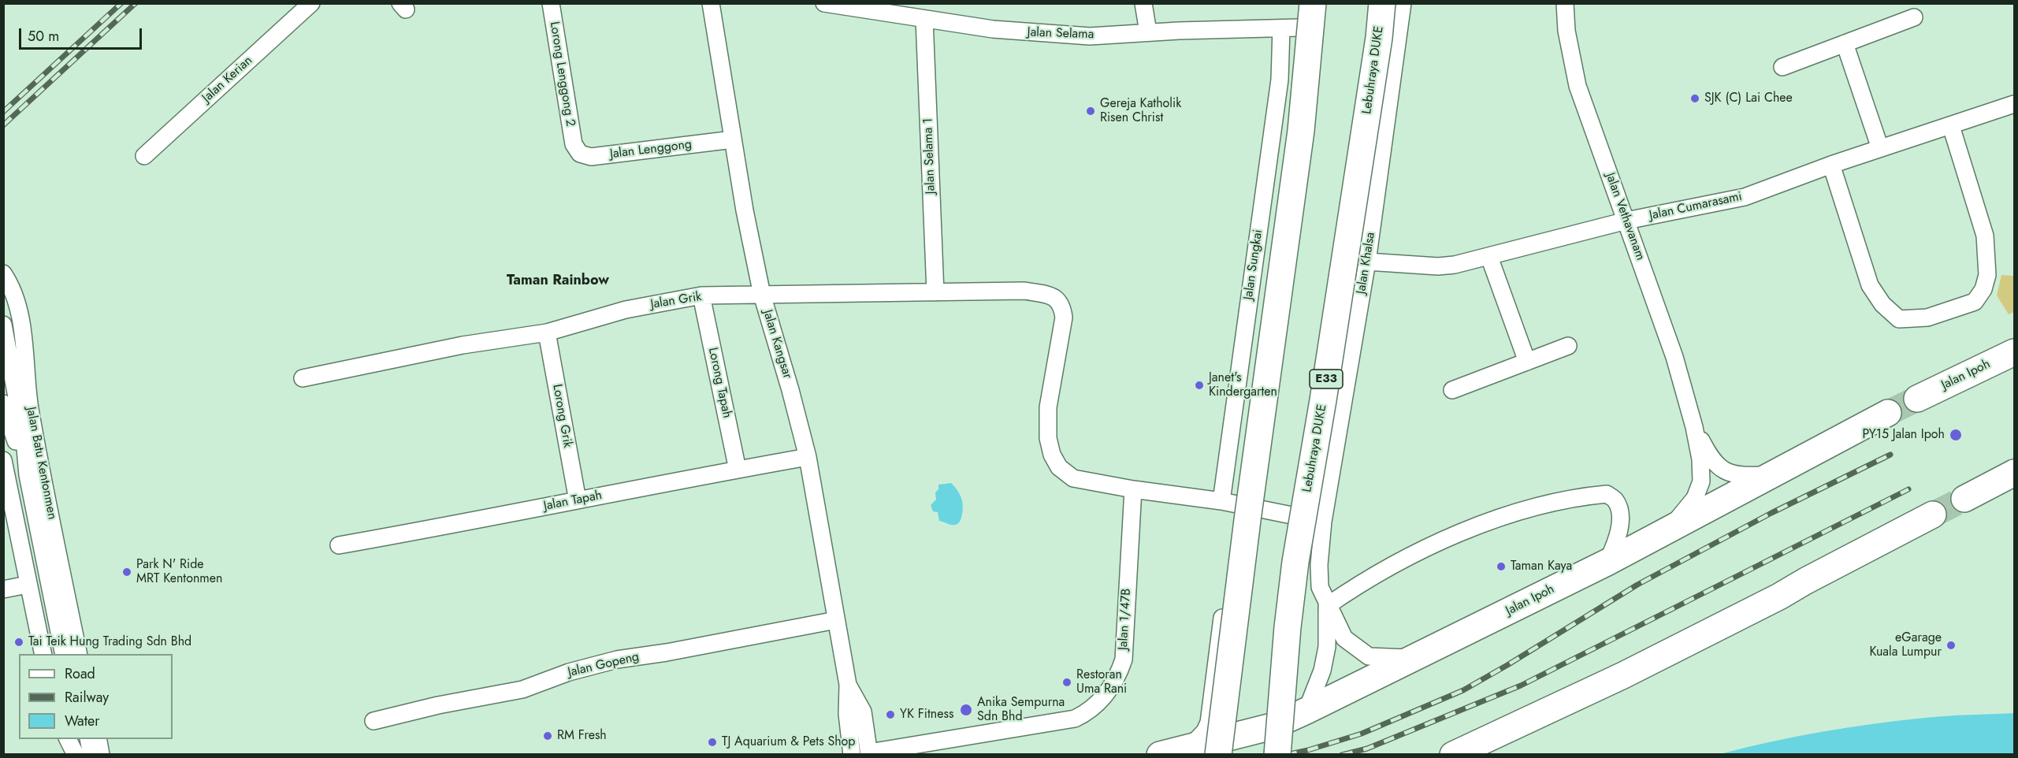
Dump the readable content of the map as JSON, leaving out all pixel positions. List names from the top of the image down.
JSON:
{
  "streets": {
    "main road": ["Lebuhraya DUKE", "Jalan Ipoh", "E33"],
    "street": [
      "Jalan Selama",
      "Lorong Lenggong 2",
      "Jalan Kerian",
      "Jalan Lenggong",
      "Jalan Selama 1",
      "Jalan Cumarasami",
      "Jalan Vethavanam",
      "Jalan Khalsa",
      "Jalan Sungkai",
      "Jalan Grik",
      "Jalan Kangsar",
      "Lorong Tapah",
      "Lorong Grik",
      "Jalan Batu Kentonmen",
      "Jalan Tapah",
      "Jalan 1/47B",
      "Jalan Gopeng"
    ]
  },
  "crossings": [
    ["Jalan Selama", "Jalan Selama 1"],
    ["Jalan Selama", "Jalan Sungkai"],
    ["Lorong Lenggong 2", "Jalan Lenggong"],
    ["Jalan Lenggong", "Jalan Kangsar"],
    ["Jalan Selama 1", "Jalan Grik"],
    ["Jalan Cumarasami", "Jalan Vethavanam"],
    ["Jalan Cumarasami", "Jalan Khalsa"],
    ["Jalan Khalsa", "Jalan Ipoh"],
    ["Jalan Grik", "Jalan Kangsar"],
    ["Jalan Grik", "Lorong Tapah"],
    ["Jalan Grik", "Lorong Grik"],
    ["Jalan Grik", "Jalan 1/47B"],
    ["Jalan Kangsar", "Jalan Tapah"],
    ["Jalan Kangsar", "Jalan 1/47B"],
    ["Jalan Kangsar", "Jalan Gopeng"],
    ["Lorong Tapah", "Jalan Tapah"],
    ["Lorong Grik", "Jalan Tapah"]
  ],
  "districts": ["Taman Rainbow"],
  "places": [
    "SJK (C) Lai Chee",
    "Gereja Katholik Risen Christ",
    "Janet's Kindergarten",
    "PY15 Jalan Ipoh",
    "Taman Kaya",
    "Park N' Ride MRT Kentonmen",
    "Tai Teik Hung Trading Sdn Bhd",
    "eGarage Kuala Lumpur",
    "Restoran Uma Rani",
    "Anika Sempurna Sdn Bhd",
    "YK Fitness",
    "RM Fresh",
    "TJ Aquarium & Pets Shop"
  ],
  "legend": ["Road", "Railway", "Water"],
  "scale_bar": "50 m"
}
